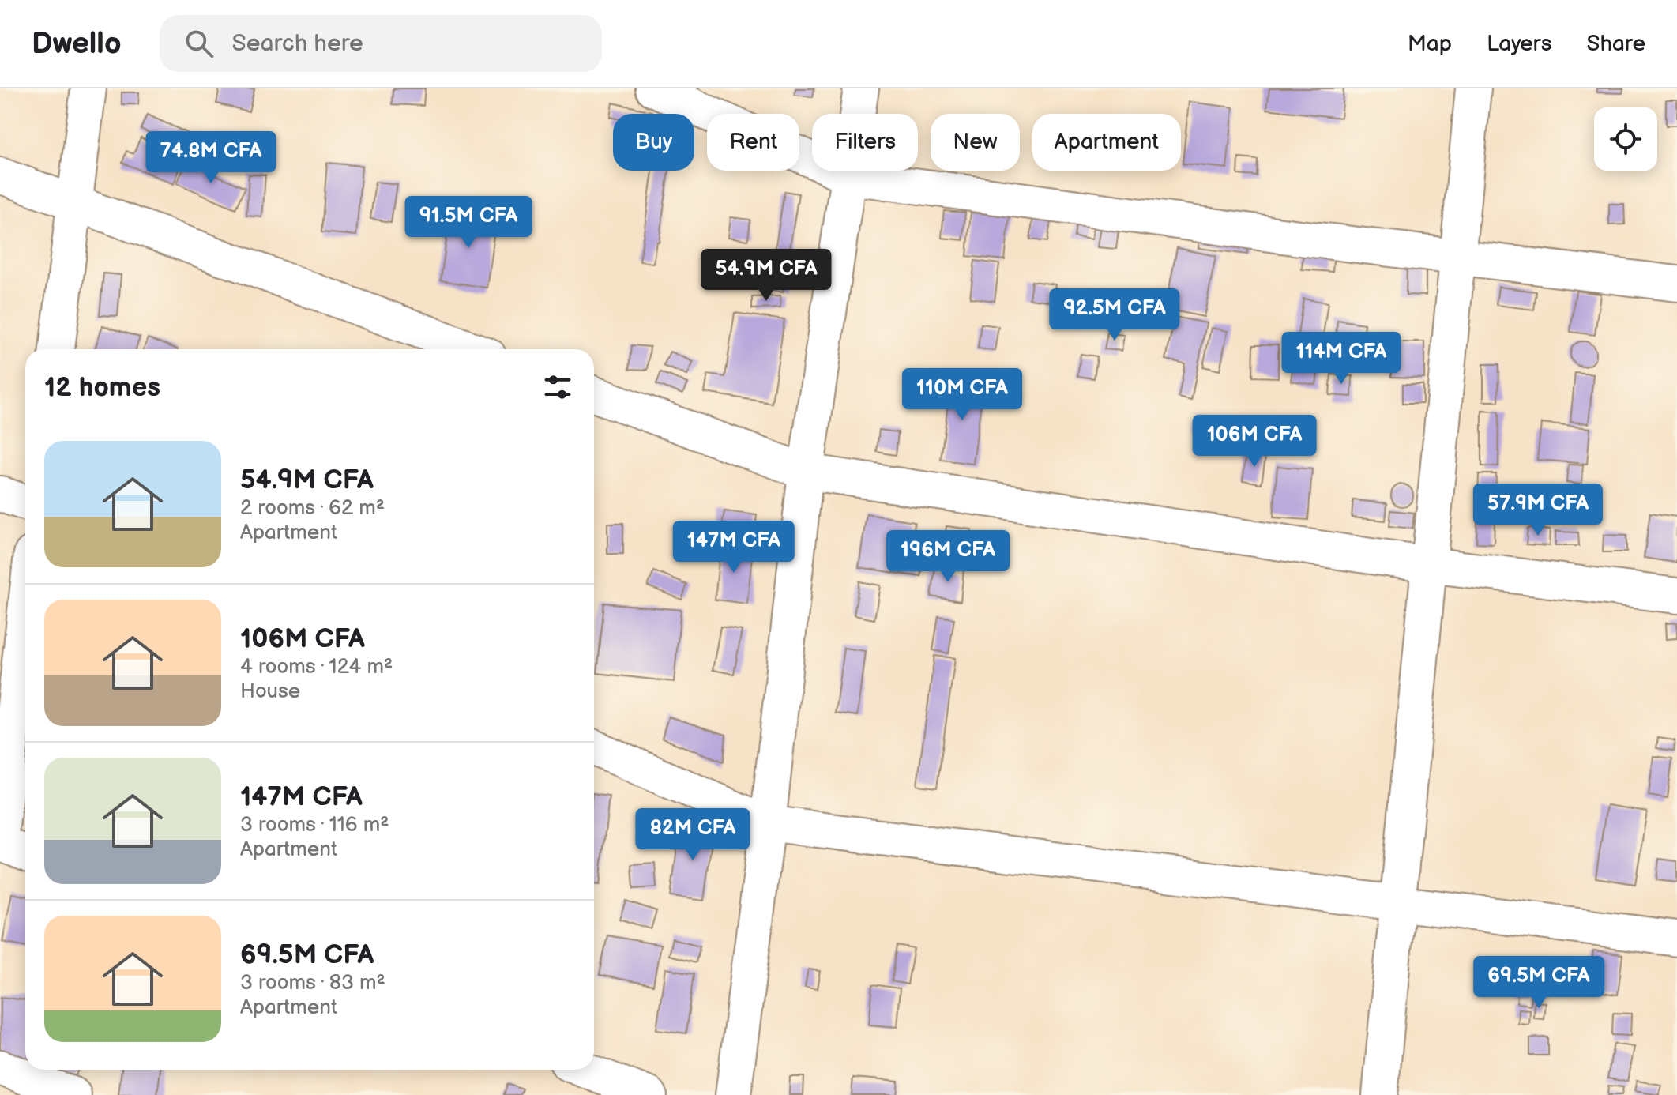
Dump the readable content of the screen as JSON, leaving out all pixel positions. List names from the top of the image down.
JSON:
{
  "page": {
    "header": "Dwello",
    "search": "Search here",
    "nav": ["Map", "Layers", "Share"],
    "chip": [
      "Buy",
      "Rent",
      "Filters",
      "New",
      "Apartment"
    ],
    "price": [
      "74.8M CFA",
      "91.5M CFA",
      "54.9M CFA",
      "92.5M CFA",
      "114M CFA",
      "110M CFA",
      "106M CFA",
      "57.9M CFA",
      "147M CFA",
      "196M CFA",
      "82M CFA",
      "69.5M CFA"
    ],
    "heading": "12 homes",
    "list": [
      {
        "name": "54.9M CFA",
        "note": "2 rooms · 62 m² · Apartment"
      },
      {
        "name": "106M CFA",
        "note": "4 rooms · 124 m² · House"
      },
      {
        "name": "147M CFA",
        "note": "3 rooms · 116 m² · Apartment"
      },
      {
        "name": "69.5M CFA",
        "note": "3 rooms · 83 m² · Apartment"
      }
    ]
  }
}
